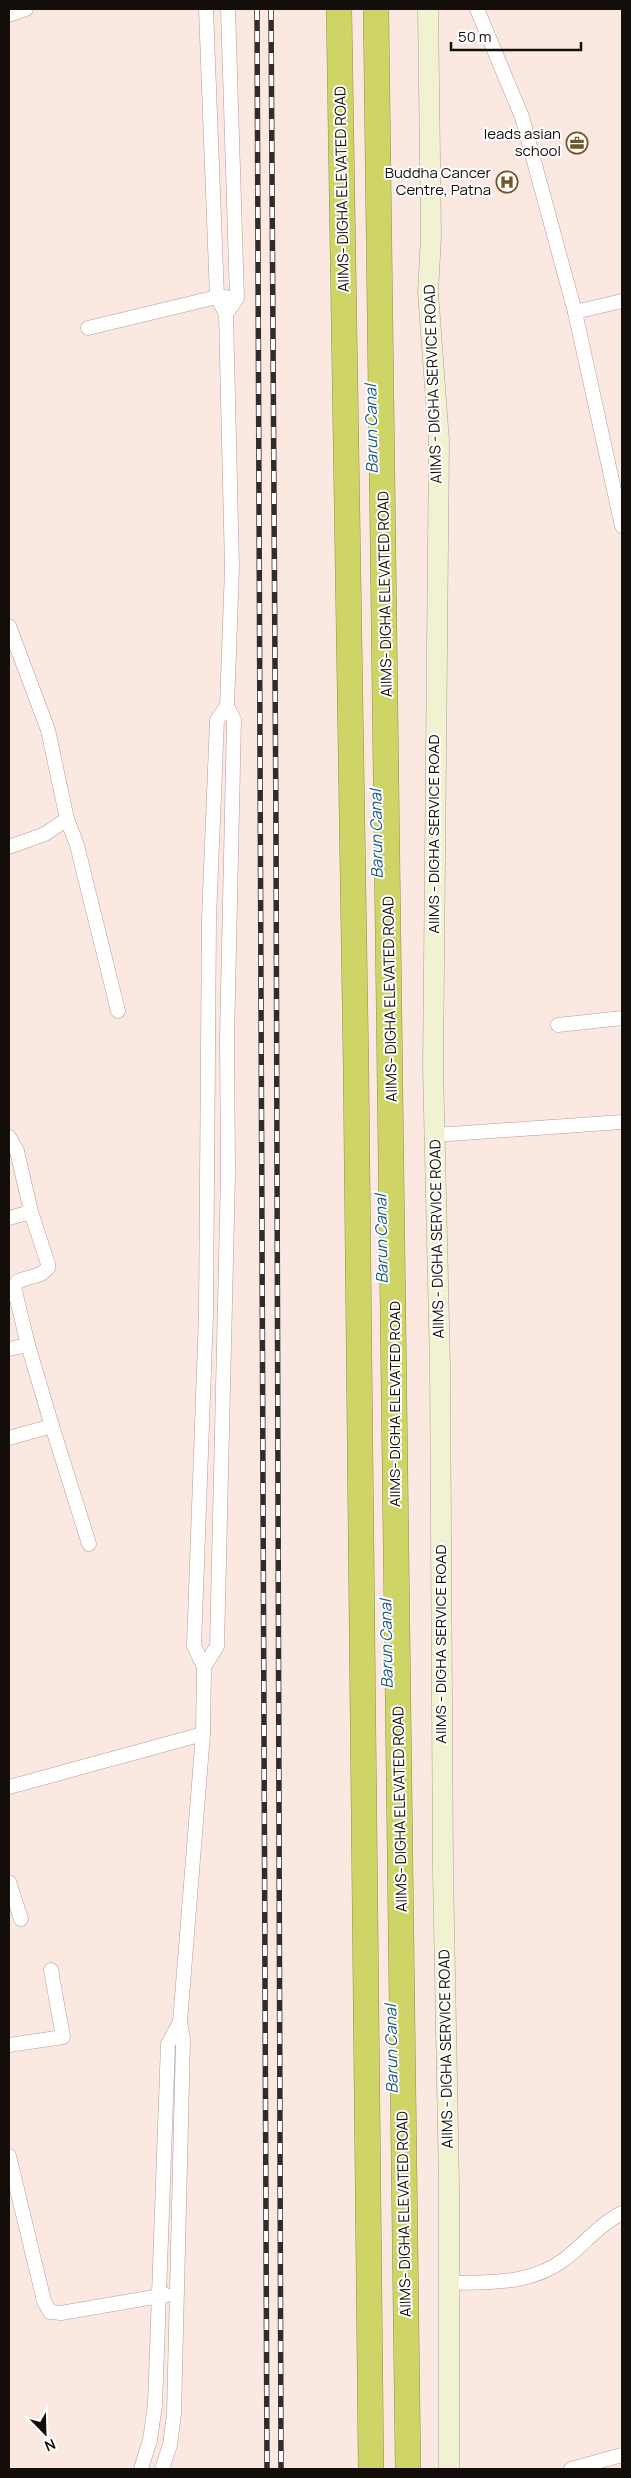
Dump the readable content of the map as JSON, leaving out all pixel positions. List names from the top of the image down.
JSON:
{
  "streets": {
    "highway": ["AIIMS- DIGHA ELEVATED ROAD"],
    "main road": ["AIIMS - DIGHA SERVICE ROAD"]
  },
  "water": ["Barun Canal"],
  "places": {
    "office": ["leads asian school"],
    "hospital": ["Buddha Cancer Centre, Patna"]
  },
  "scale_bar": "50 m",
  "north": "bottom right"
}
